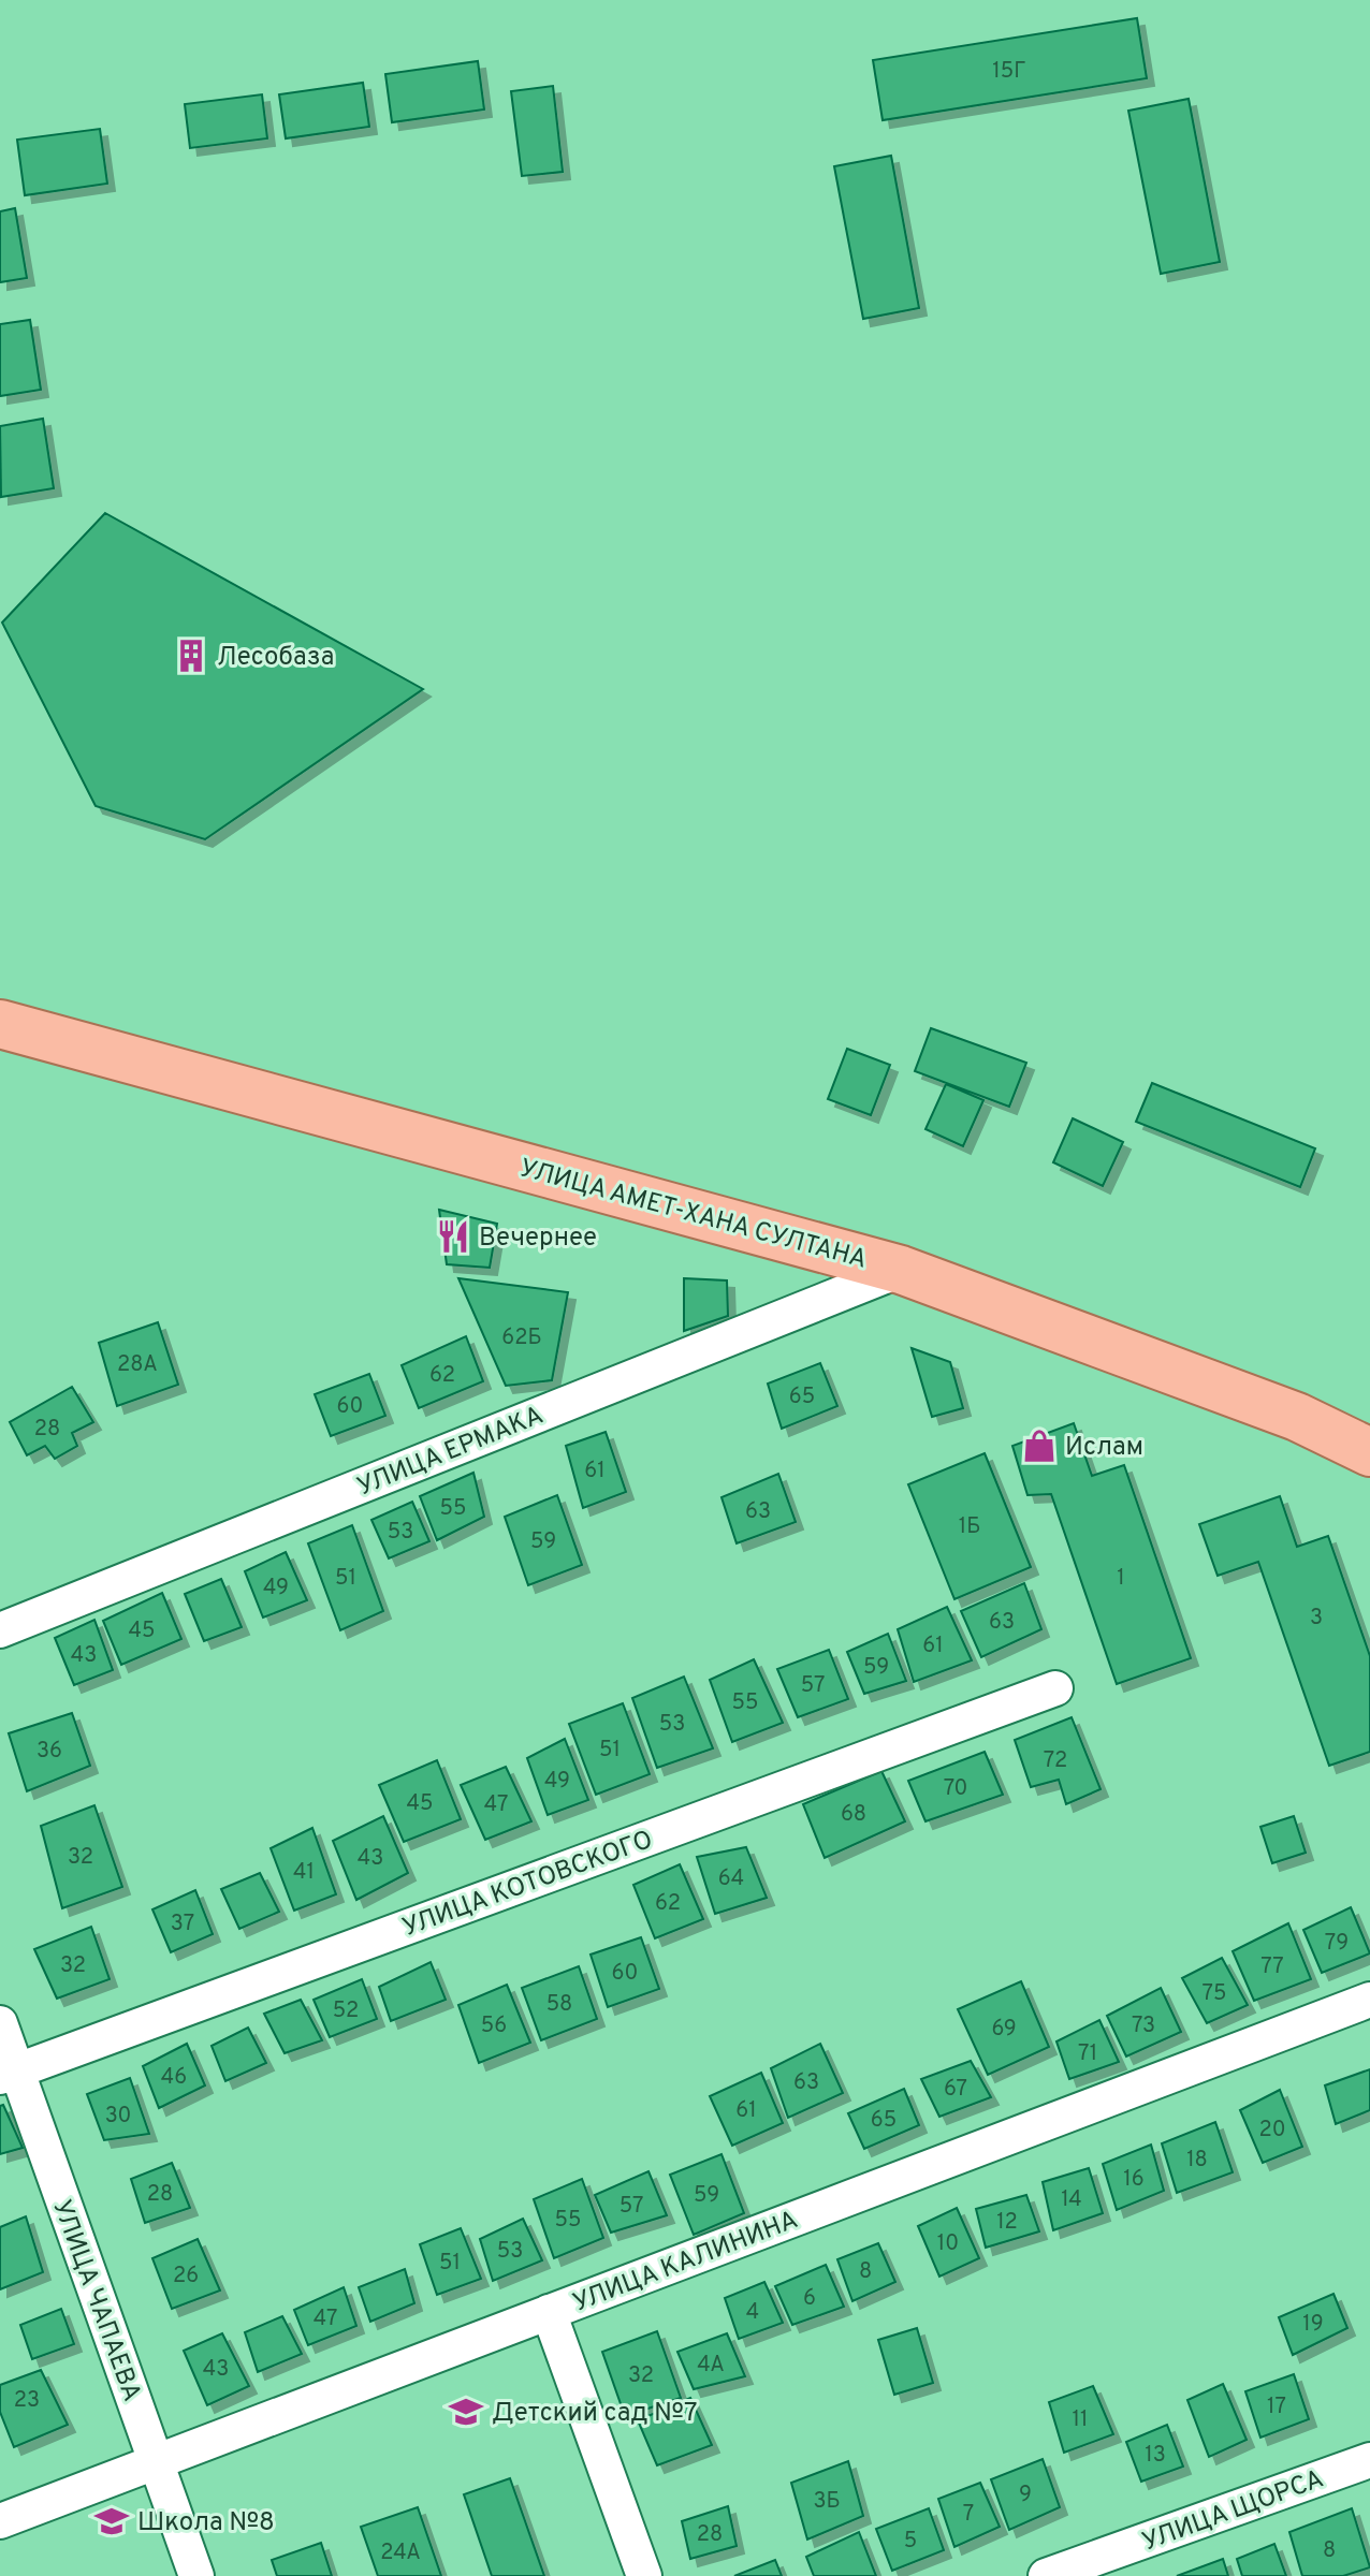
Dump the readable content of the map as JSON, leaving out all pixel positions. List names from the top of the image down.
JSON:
{
  "streets": {
    "main road": ["УЛИЦА АМЕТ-ХАНА СУЛТАНА"],
    "street": [
      "УЛИЦА ЕРМАКА",
      "УЛИЦА КОТОВСКОГО",
      "УЛИЦА КАЛИНИНА",
      "УЛИЦА ЧАПАЕВА",
      "УЛИЦА ЩОРСА"
    ]
  },
  "crossings": [
    ["УЛИЦА АМЕТ-ХАНА СУЛТАНА", "УЛИЦА ЕРМАКА"],
    ["УЛИЦА КОТОВСКОГО", "УЛИЦА ЧАПАЕВА"],
    ["УЛИЦА КАЛИНИНА", "УЛИЦА ЧАПАЕВА"]
  ],
  "places": {
    "building": ["Лесобаза"],
    "restaurant": ["Вечернее"],
    "shop": ["Ислам"],
    "school or university": ["Детский сад №7", "Школа №8"]
  },
  "house_numbers": [
    "15Г",
    "62Б",
    "28А",
    "62",
    "65",
    "60",
    "28",
    "61",
    "55",
    "63",
    "1Б",
    "53",
    "59",
    "51",
    "1",
    "49",
    "3",
    "63",
    "45",
    "61",
    "43",
    "59",
    "57",
    "55",
    "53",
    "51",
    "36",
    "72",
    "49",
    "70",
    "45",
    "47",
    "68",
    "32",
    "43",
    "41",
    "64",
    "62",
    "37",
    "79",
    "32",
    "77",
    "60",
    "75",
    "58",
    "52",
    "56",
    "73",
    "69",
    "71",
    "46",
    "63",
    "67",
    "61",
    "30",
    "65",
    "20",
    "18",
    "16",
    "28",
    "59",
    "14",
    "57",
    "55",
    "12",
    "10",
    "53",
    "51",
    "8",
    "26",
    "6",
    "4",
    "47",
    "19",
    "4А",
    "43",
    "32",
    "23",
    "17",
    "11",
    "13",
    "9",
    "3Б",
    "7",
    "28",
    "5",
    "8",
    "24А"
  ]
}
